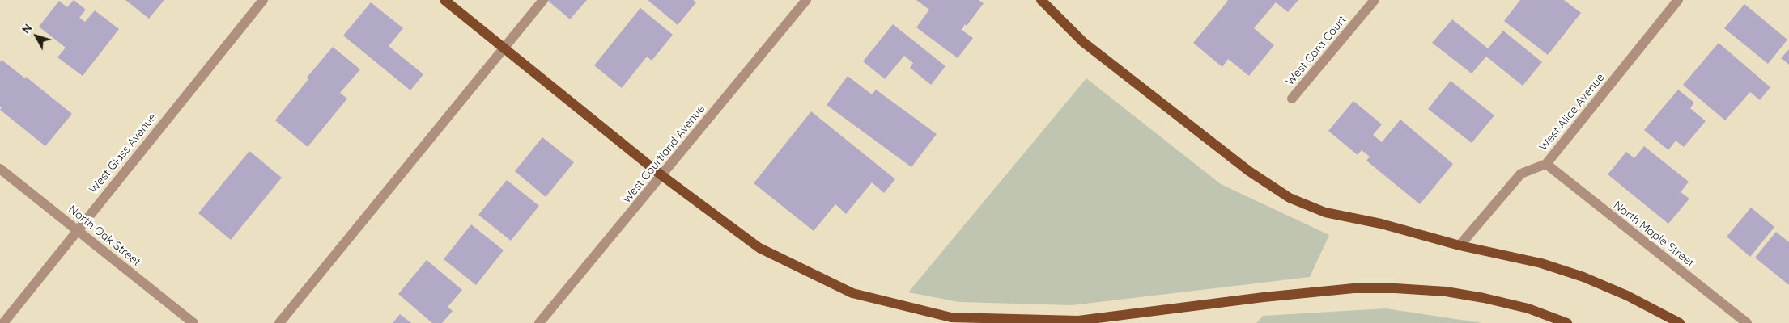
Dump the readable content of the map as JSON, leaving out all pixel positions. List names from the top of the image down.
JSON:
{
  "streets": {
    "street": [
      "West Cora Court",
      "West Alice Avenue",
      "West Glass Avenue",
      "West Courtland Avenue",
      "North Maple Street",
      "North Oak Street"
    ]
  },
  "crossings": [
    ["West Alice Avenue", "North Maple Street"],
    ["West Glass Avenue", "North Oak Street"]
  ],
  "north": "top left"
}
